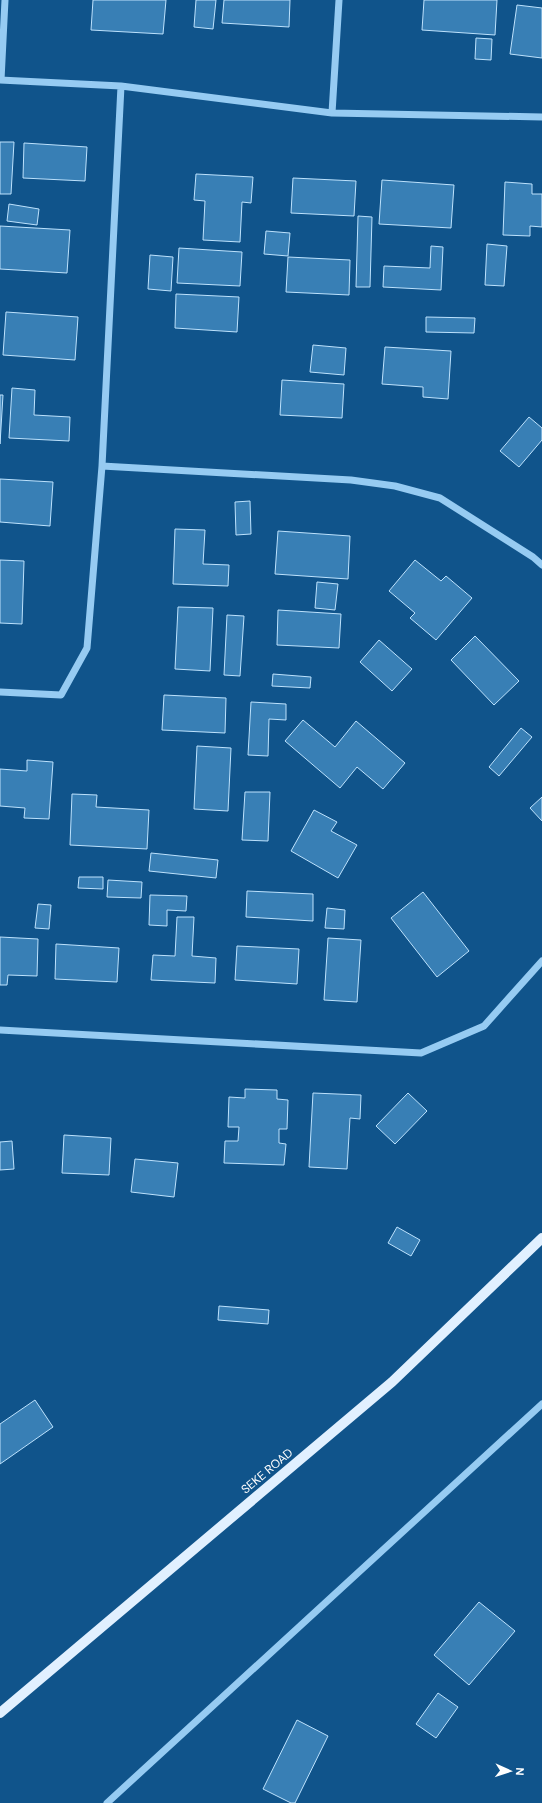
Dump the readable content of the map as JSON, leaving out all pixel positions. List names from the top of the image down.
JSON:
{
  "streets": {
    "main road": ["SEKE ROAD"]
  },
  "north": "right"
}
